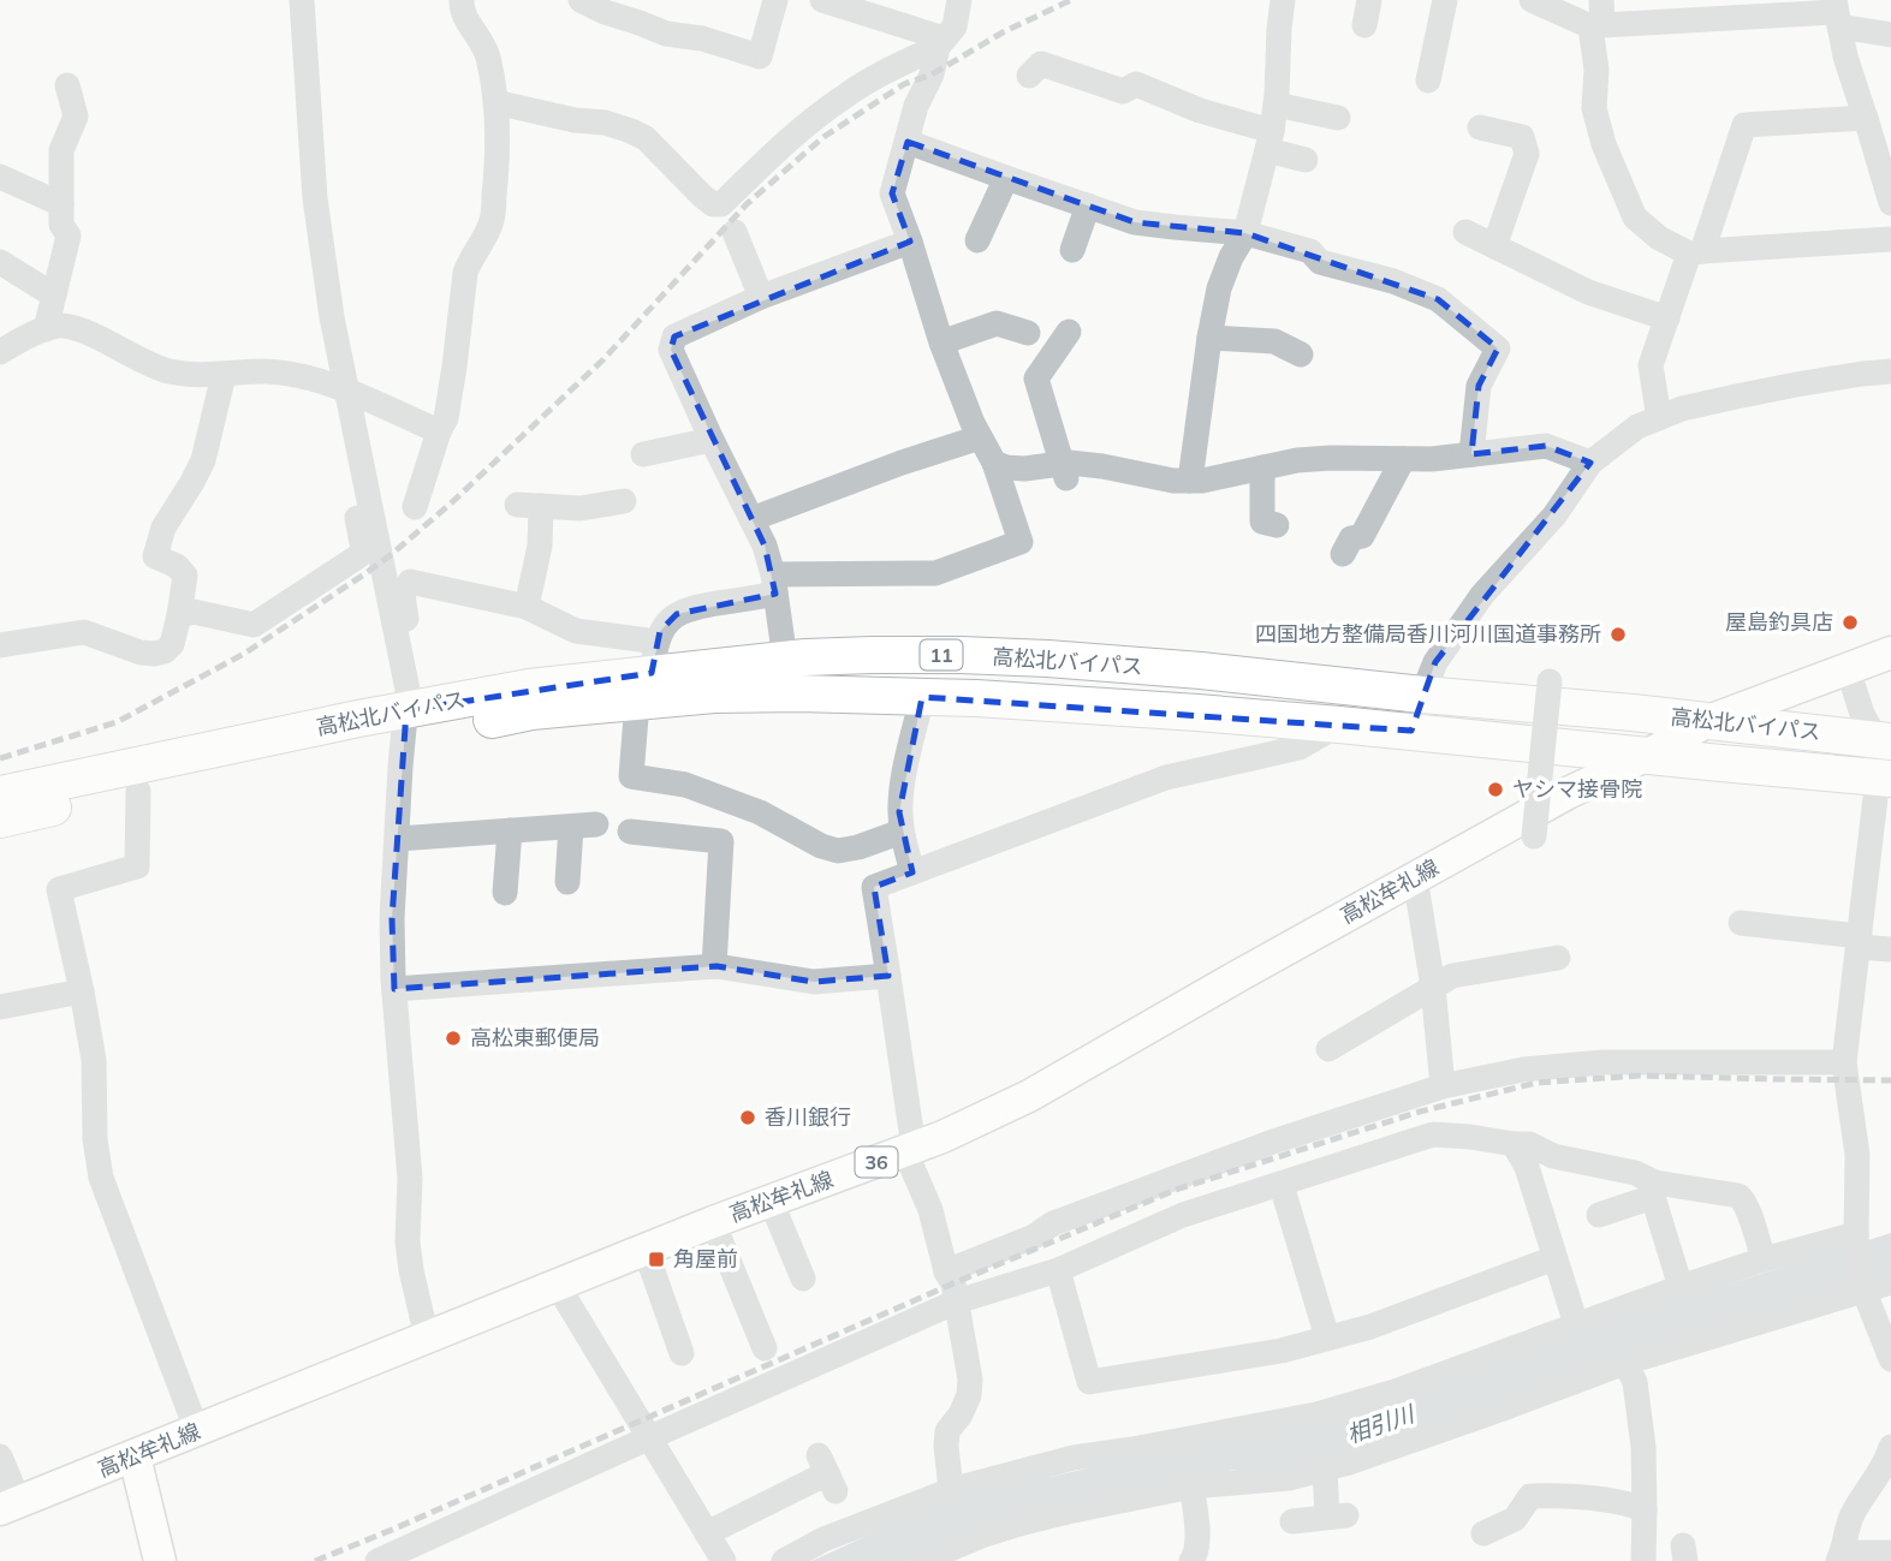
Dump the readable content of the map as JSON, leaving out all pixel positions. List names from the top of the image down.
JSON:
{
  "streets": {
    "highway": ["11", "高松北バイパス"],
    "main road": ["高松牟礼線", "36"]
  },
  "crossings": [
    ["高松北バイパス", "高松牟礼線"]
  ],
  "water": ["相引川"],
  "places": {
    "other": [
      "屋島釣具店",
      "四国地方整備局香川河川国道事務所",
      "ヤシマ接骨院",
      "高松東郵便局",
      "香川銀行"
    ],
    "transit": ["角屋前"]
  }
}
